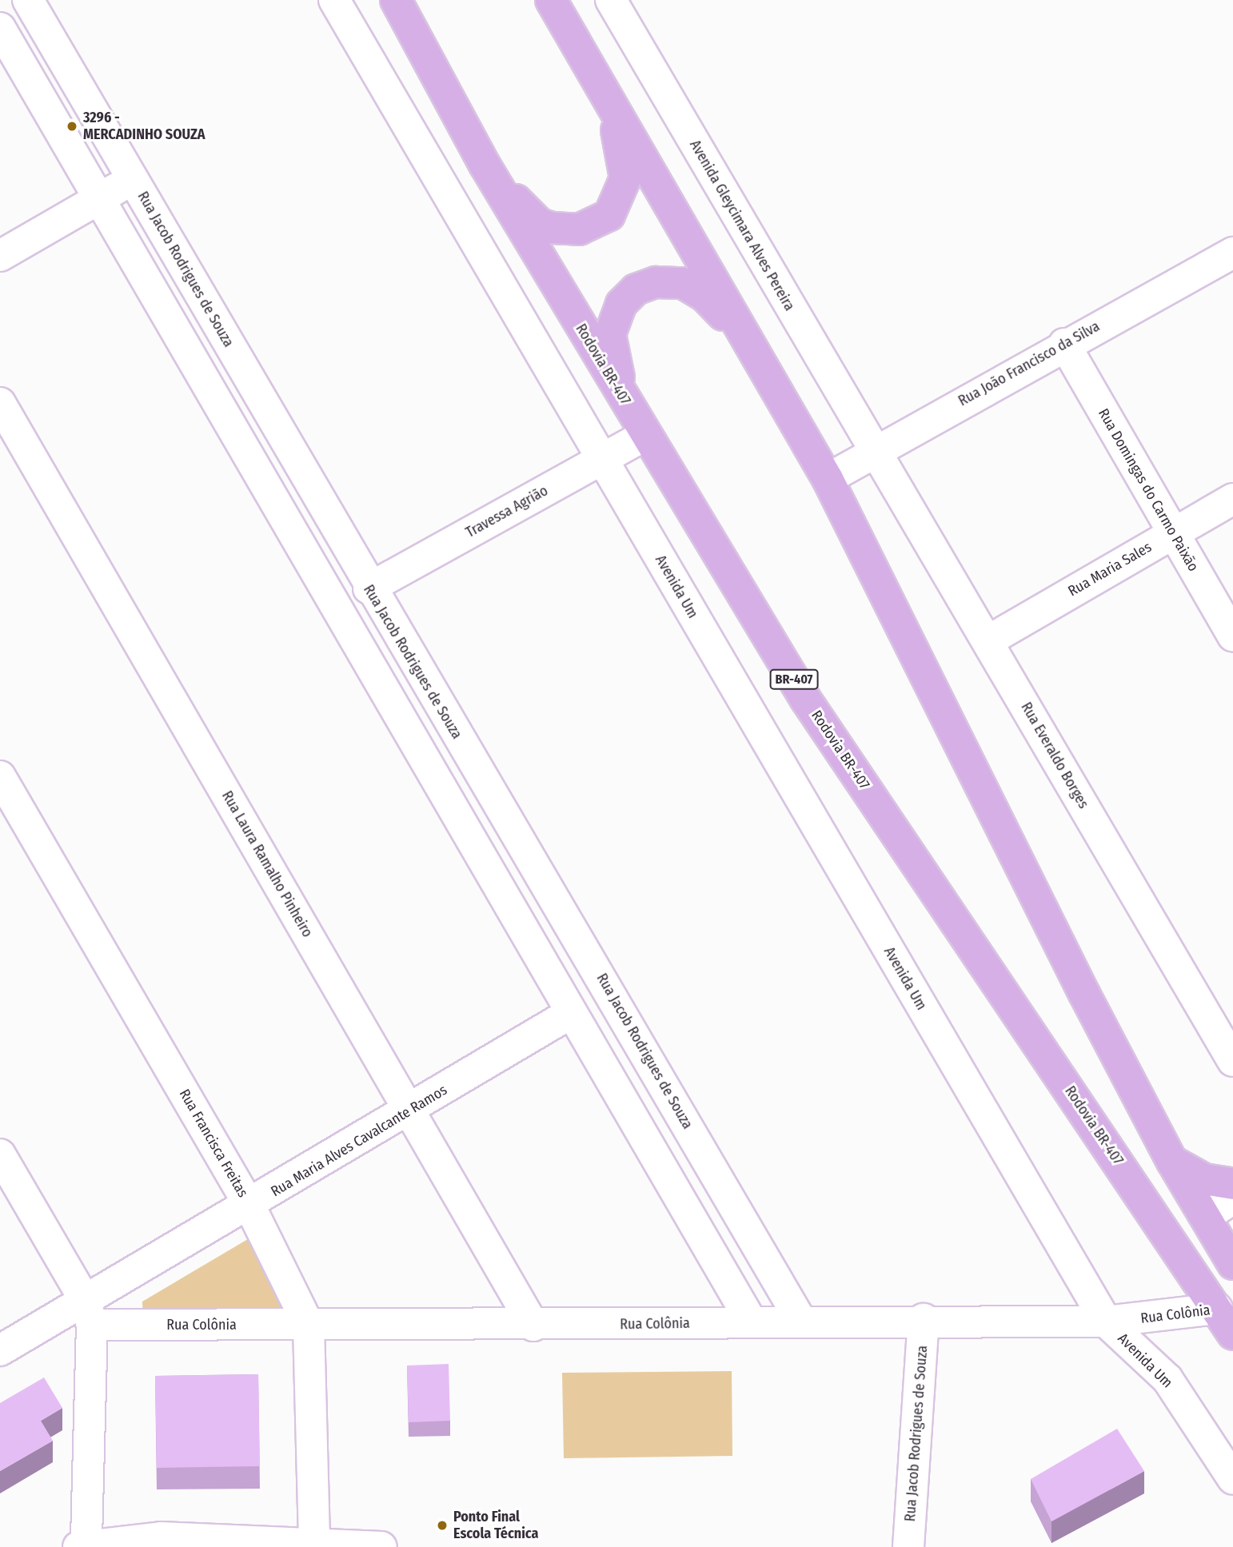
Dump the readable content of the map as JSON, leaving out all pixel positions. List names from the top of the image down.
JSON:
{
  "streets": {
    "highway": ["Rodovia BR-407", "BR-407"],
    "street": [
      "Avenida Gleycimara Alves Pereira",
      "Rua Jacob Rodrigues de Souza",
      "Rua João Francisco da Silva",
      "Rua Domingas do Carmo Paixão",
      "Travessa Agrião",
      "Rua Maria Sales",
      "Avenida Um",
      "Rua Everaldo Borges",
      "Rua Laura Ramalho Pinheiro",
      "Rua Maria Alves Cavalcante Ramos",
      "Rua Francisca Freitas",
      "Rua Colônia"
    ]
  },
  "crossings": [
    ["Avenida Gleycimara Alves Pereira", "Rua João Francisco da Silva"],
    ["Avenida Gleycimara Alves Pereira", "Rua Everaldo Borges"],
    ["Rua Jacob Rodrigues de Souza", "Travessa Agrião"],
    ["Rua Jacob Rodrigues de Souza", "Rua Colônia"],
    ["Rua João Francisco da Silva", "Rua Domingas do Carmo Paixão"],
    ["Rua João Francisco da Silva", "Rua Everaldo Borges"],
    ["Rodovia BR-407", "Travessa Agrião"],
    ["Rodovia BR-407", "Rua Colônia"],
    ["Rua Domingas do Carmo Paixão", "Rua Maria Sales"],
    ["Travessa Agrião", "Avenida Um"],
    ["Rua Maria Sales", "Rua Everaldo Borges"],
    ["Avenida Um", "Rua Colônia"],
    ["Rua Laura Ramalho Pinheiro", "Rua Maria Alves Cavalcante Ramos"],
    ["Rua Laura Ramalho Pinheiro", "Rua Colônia"],
    ["Rua Maria Alves Cavalcante Ramos", "Rua Francisca Freitas"],
    ["Rua Maria Alves Cavalcante Ramos", "Rua Colônia"],
    ["Rua Francisca Freitas", "Rua Colônia"]
  ],
  "places": ["3296 - MERCADINHO SOUZA", "Ponto Final Escola Técnica"]
}
